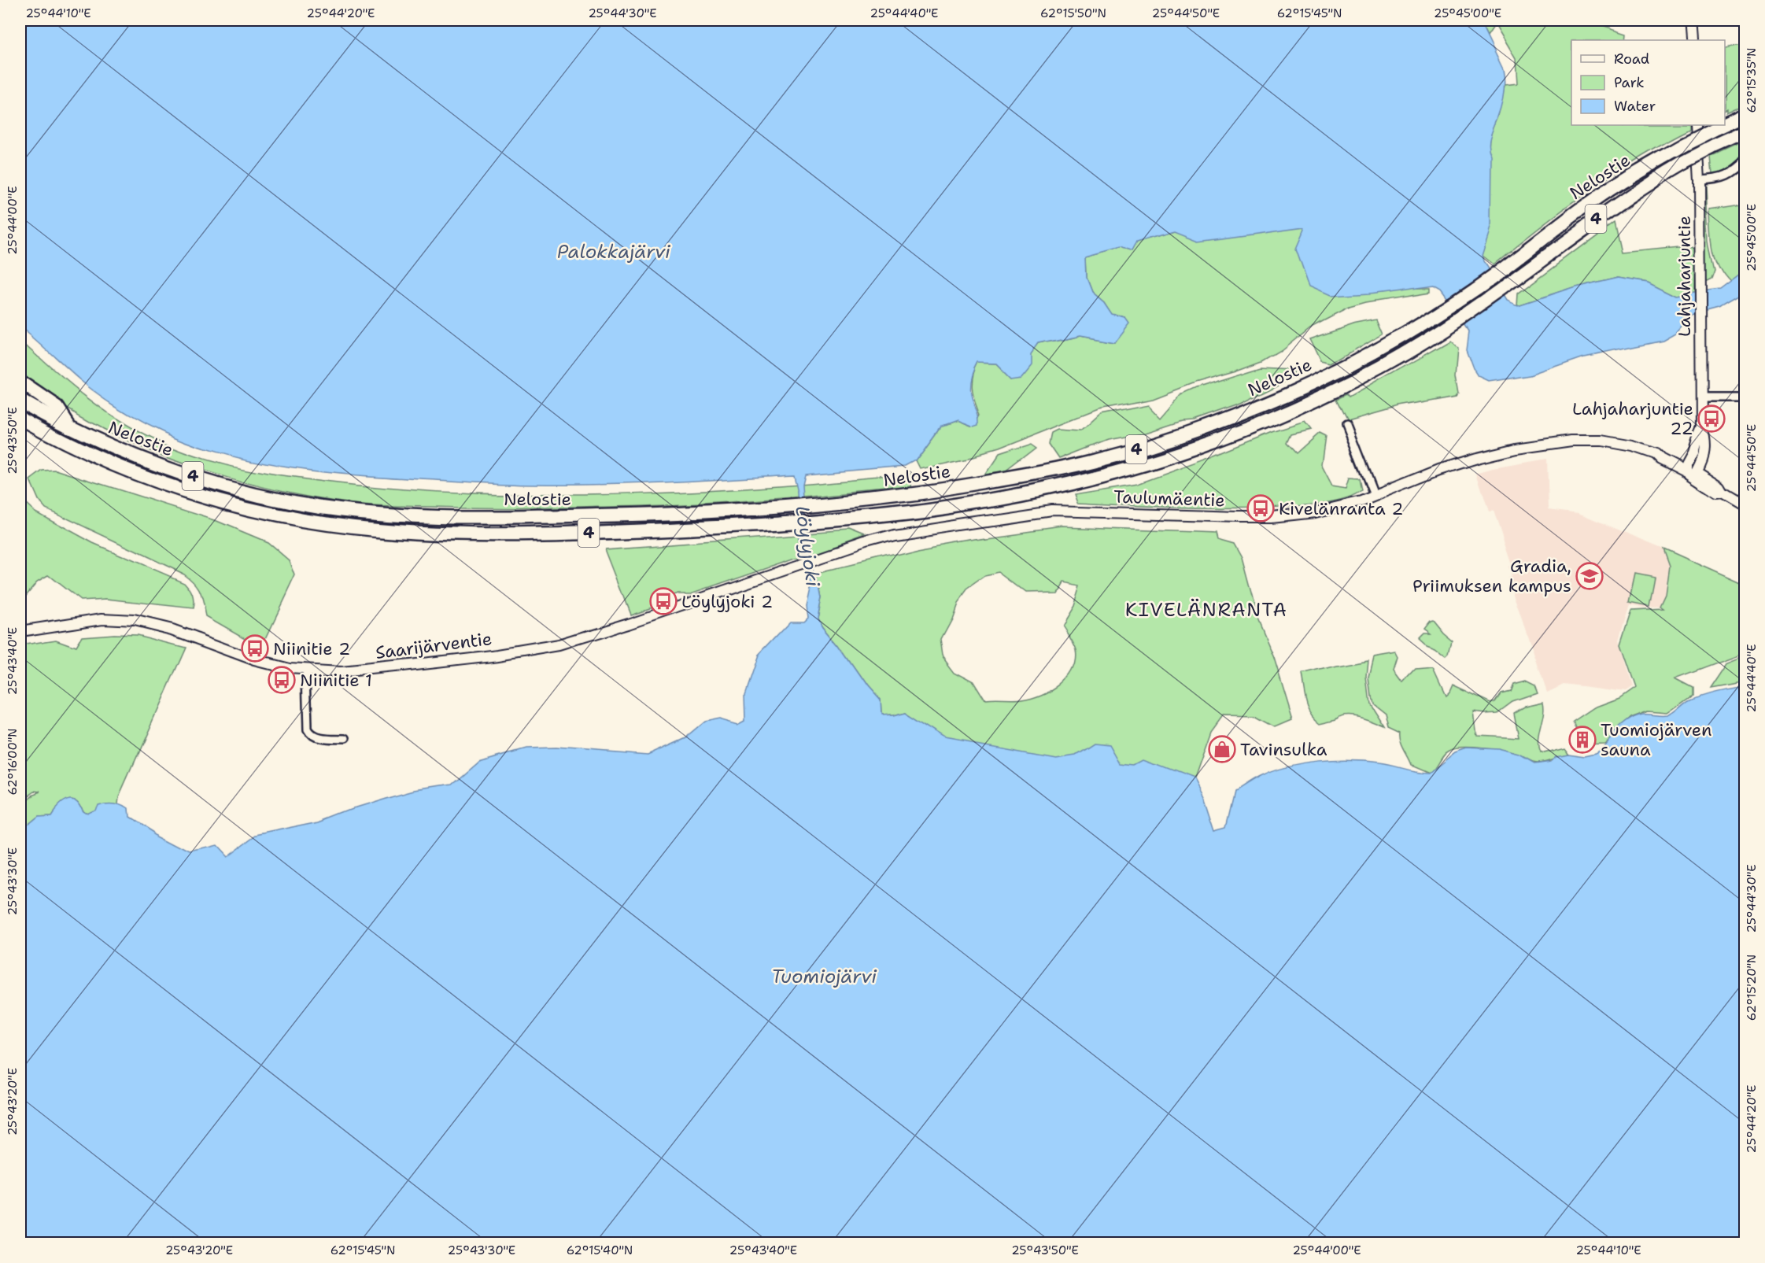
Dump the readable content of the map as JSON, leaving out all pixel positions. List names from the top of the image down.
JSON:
{
  "streets": {
    "highway": ["Nelostie", "4"],
    "main road": ["Lahjaharjuntie", "Taulumäentie", "Saarijärventie"]
  },
  "crossings": [
    ["Lahjaharjuntie", "Taulumäentie"],
    ["Taulumäentie", "Saarijärventie"]
  ],
  "districts": ["KIVELÄNRANTA"],
  "water": ["Palokkajärvi", "Löylyjoki", "Tuomiojärvi"],
  "places": {
    "bus stop": [
      "Lahjaharjuntie 22",
      "Kivelänranta 2",
      "Löylyjoki 2",
      "Niinitie 2",
      "Niinitie 1"
    ],
    "school or university": ["Gradia, Priimuksen kampus"],
    "building": ["Tuomiojärven sauna"],
    "shop": ["Tavinsulka"]
  },
  "legend": ["Road", "Park", "Water"],
  "coordinates": [
    "25°44'10\"E",
    "25°44'20\"E",
    "25°44'30\"E",
    "25°44'40\"E",
    "62°15'50\"N",
    "25°44'50\"E",
    "62°15'45\"N",
    "25°45'00\"E",
    "62°15'35\"N",
    "25°44'00\"E",
    "25°43'50\"E",
    "25°43'40\"E",
    "62°16'00\"N",
    "25°43'30\"E",
    "62°15'20\"N",
    "25°43'20\"E",
    "62°15'40\"N"
  ]
}
